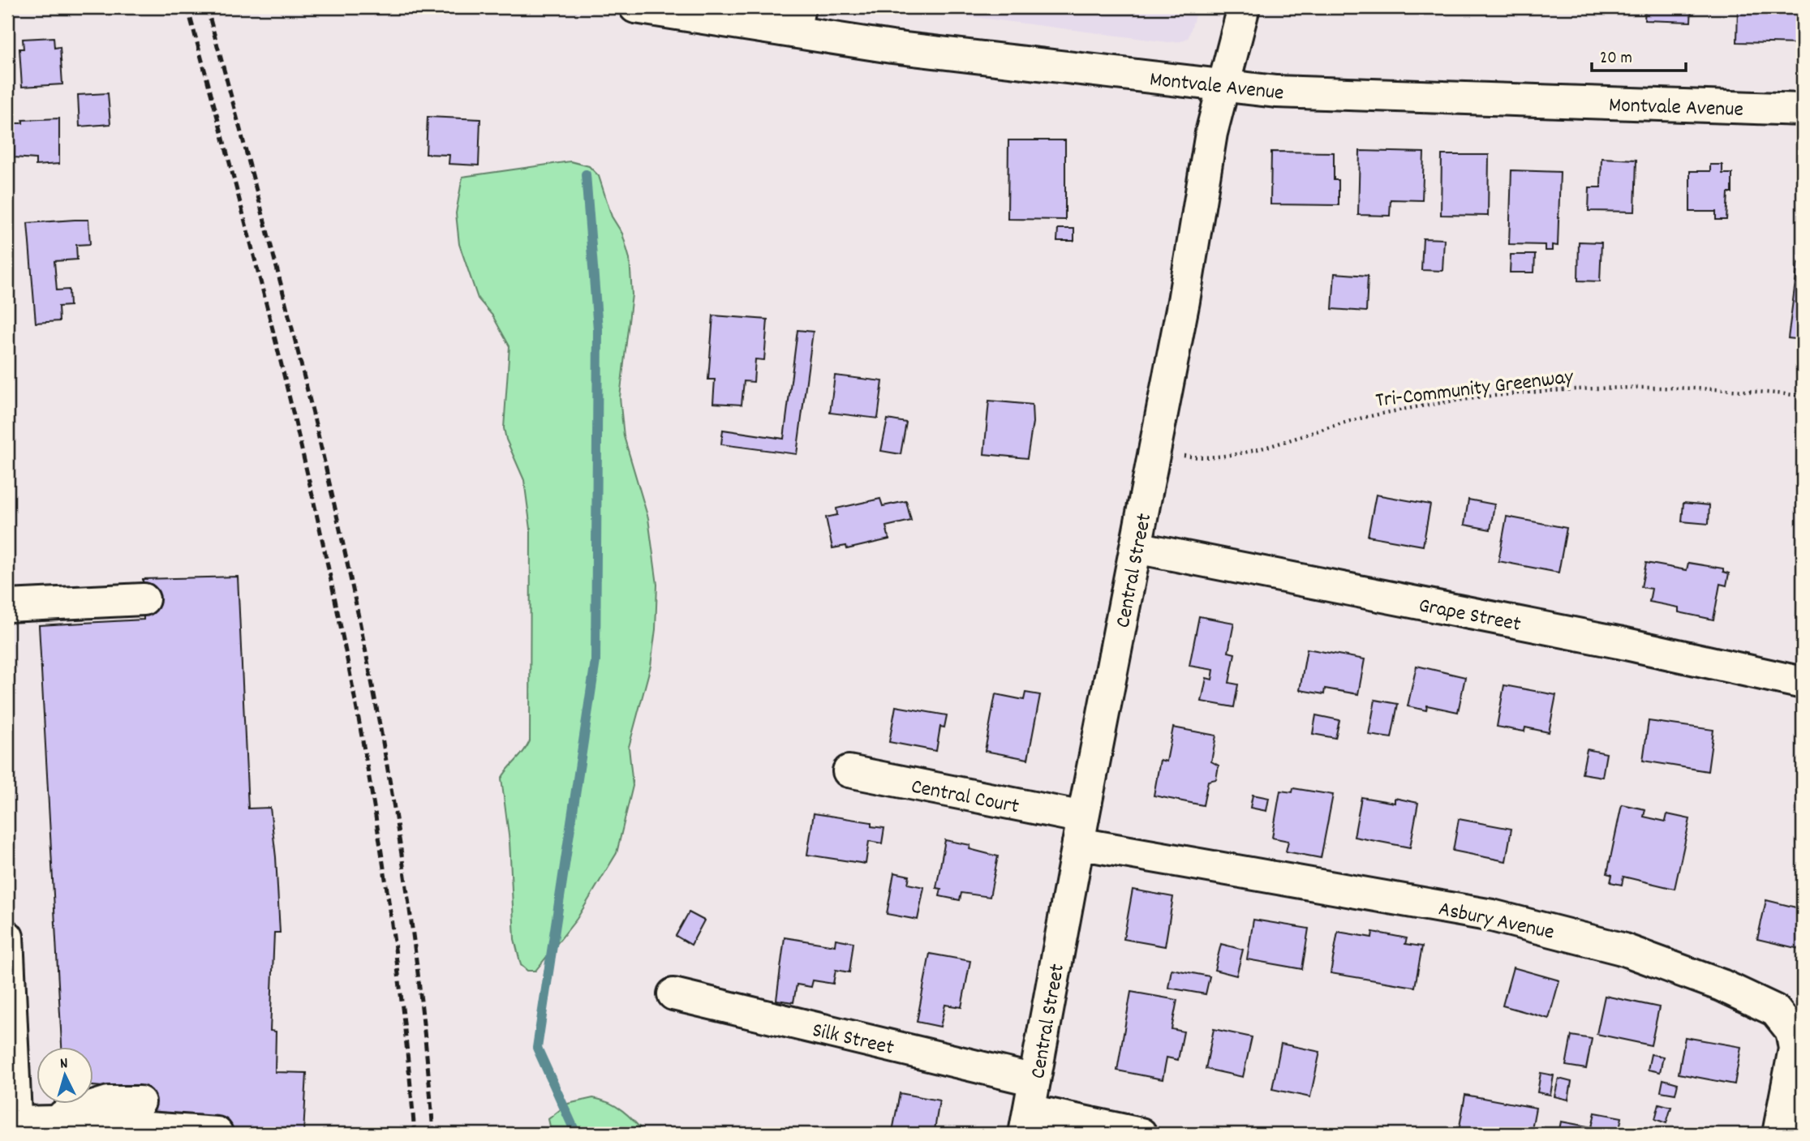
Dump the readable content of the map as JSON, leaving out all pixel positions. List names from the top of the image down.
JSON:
{
  "streets": {
    "street": [
      "Montvale Avenue",
      "Central Street",
      "Grape Street",
      "Central Court",
      "Asbury Avenue",
      "Silk Street"
    ],
    "path": ["Tri-Community Greenway"]
  },
  "crossings": [
    ["Montvale Avenue", "Central Street"],
    ["Tri-Community Greenway", "Central Street"],
    ["Central Street", "Grape Street"],
    ["Central Street", "Central Court"],
    ["Central Street", "Asbury Avenue"],
    ["Central Street", "Silk Street"],
    ["Central Court", "Asbury Avenue"]
  ],
  "scale_bar": "20 m",
  "north": "top"
}
